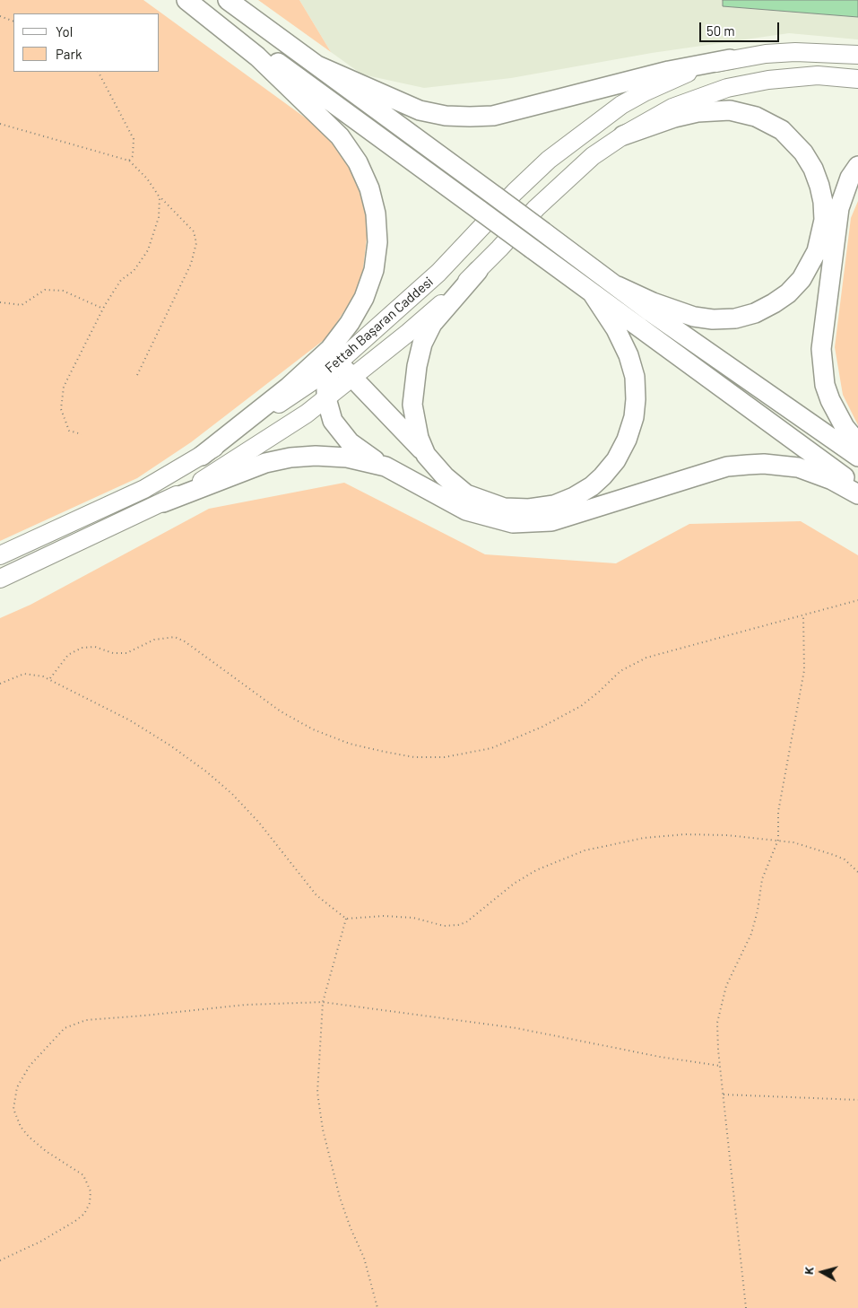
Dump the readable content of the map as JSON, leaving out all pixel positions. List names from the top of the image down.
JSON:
{
  "streets": {
    "main road": ["Fettah Başaran Caddesi"]
  },
  "legend": ["Yol", "Park"],
  "scale_bar": "50 m",
  "north": "left"
}
